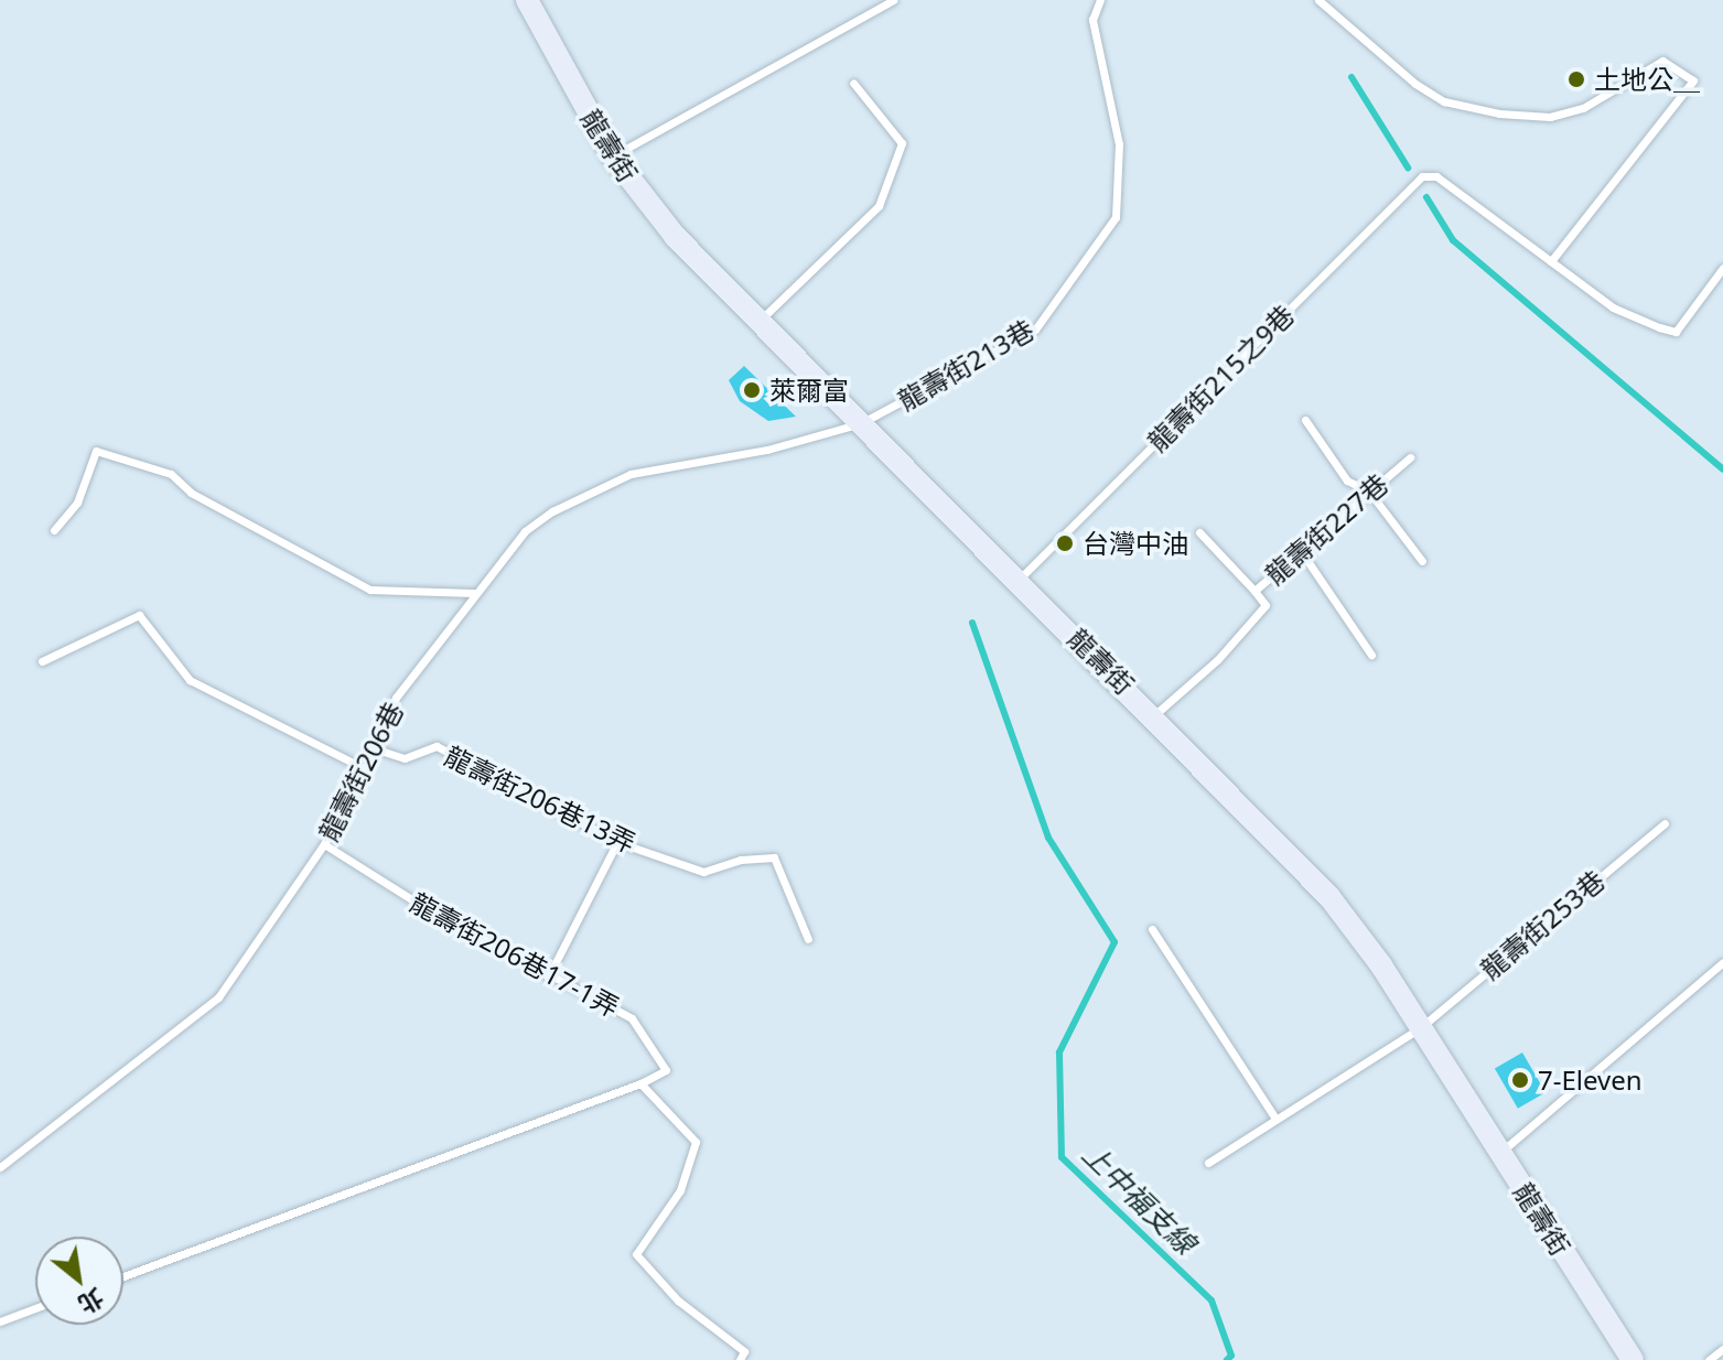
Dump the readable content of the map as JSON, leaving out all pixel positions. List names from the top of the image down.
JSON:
{
  "streets": {
    "street": ["龍壽街"],
    "lane": [
      "龍壽街213巷",
      "龍壽街215之9巷",
      "龍壽街227巷",
      "龍壽街206巷",
      "龍壽街206巷13弄",
      "龍壽街253巷",
      "龍壽街206巷17-1弄"
    ]
  },
  "crossings": [
    ["龍壽街", "龍壽街213巷"],
    ["龍壽街", "龍壽街215之9巷"],
    ["龍壽街", "龍壽街227巷"],
    ["龍壽街", "龍壽街206巷"],
    ["龍壽街", "龍壽街253巷"],
    ["龍壽街213巷", "龍壽街206巷"],
    ["龍壽街206巷", "龍壽街206巷13弄"],
    ["龍壽街206巷", "龍壽街206巷17-1弄"]
  ],
  "water": ["上中福支線"],
  "places": [
    "土地公＿",
    "萊爾富",
    "台灣中油",
    "7-Eleven"
  ],
  "north": "bottom right"
}
